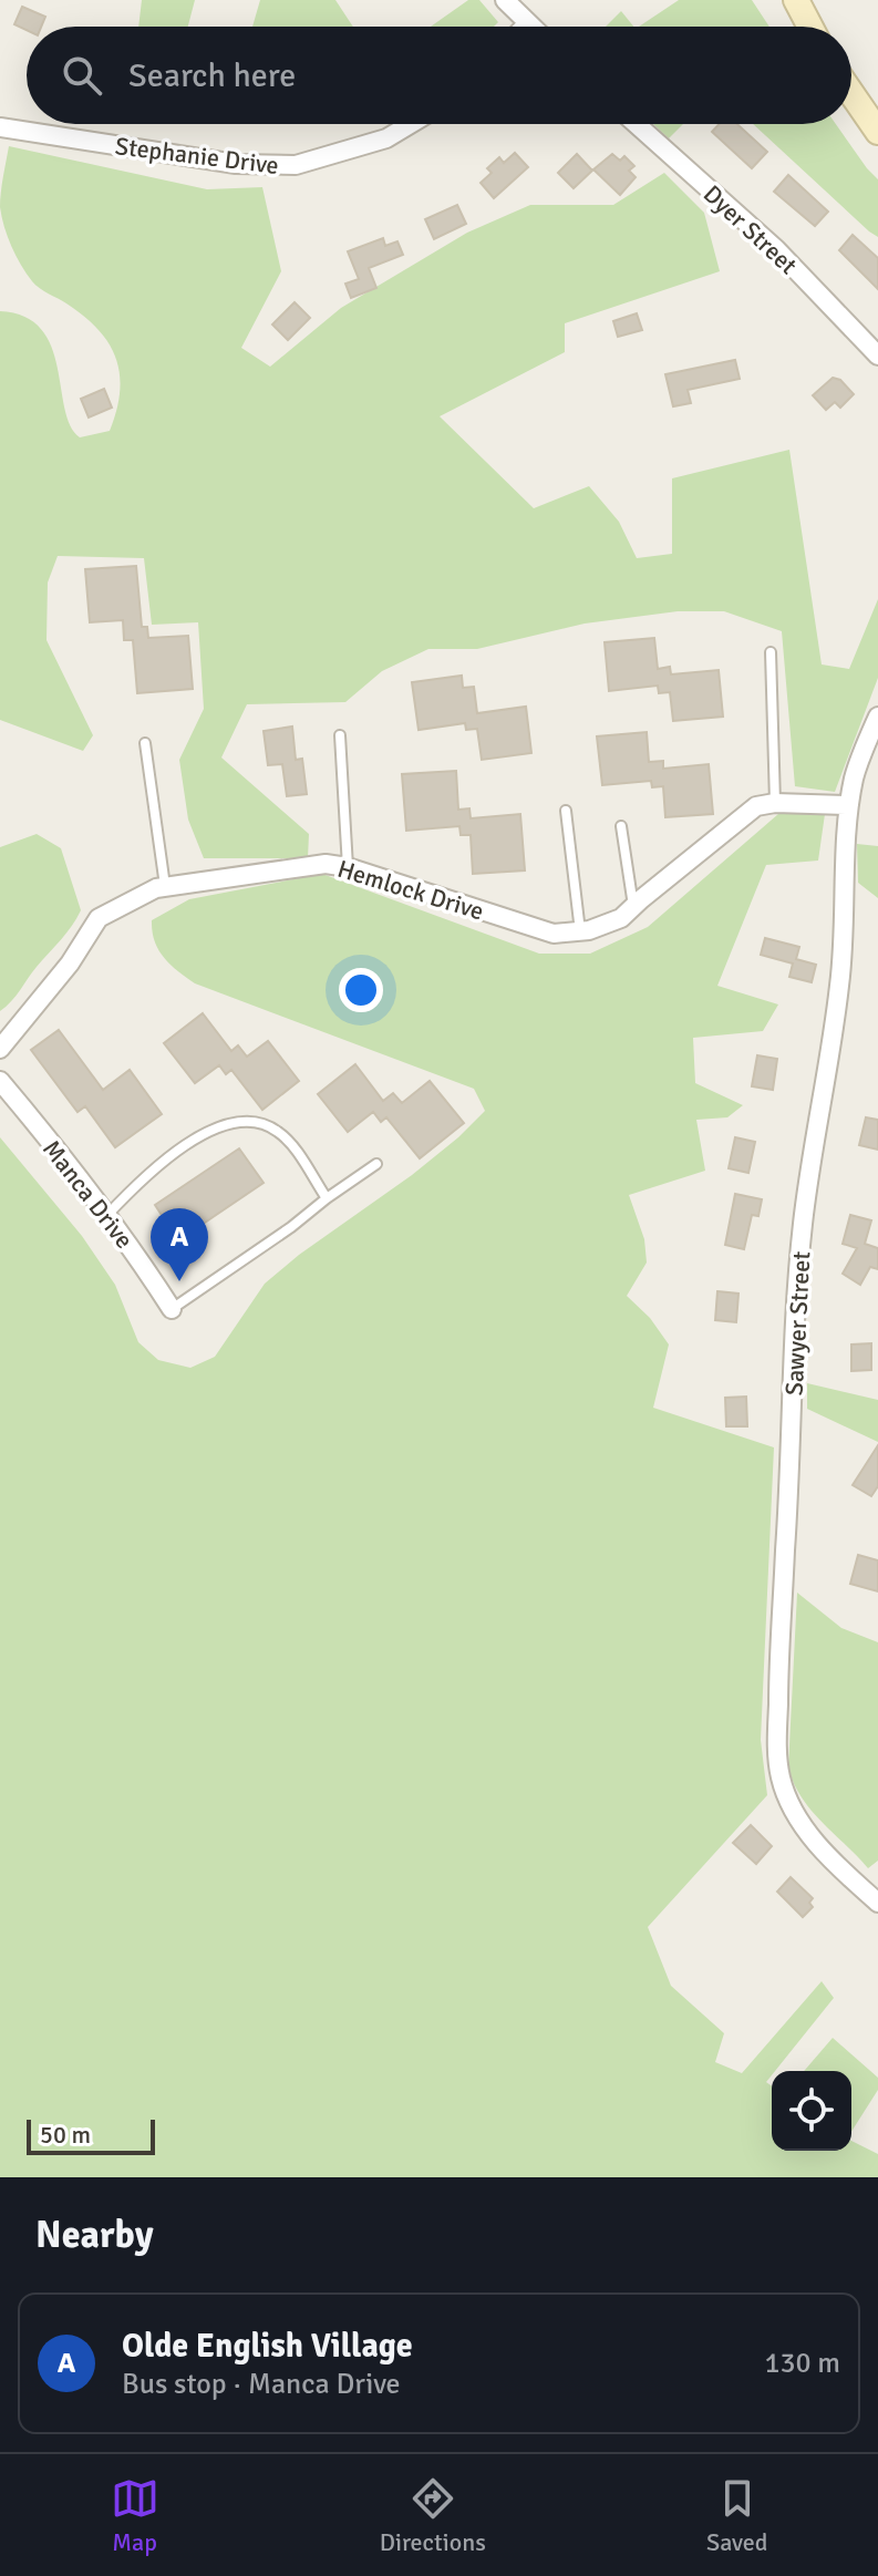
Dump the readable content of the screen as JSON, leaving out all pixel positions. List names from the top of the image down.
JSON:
{
  "streets": {
    "street": [
      "Stephanie Drive",
      "Dyer Street",
      "Hemlock Drive",
      "Manca Drive",
      "Sawyer Street"
    ]
  },
  "crossings": [
    ["Hemlock Drive", "Sawyer Street"]
  ],
  "scale_bar": "50 m",
  "page": {
    "search": "Search here",
    "pins": "A",
    "scale": "50 m",
    "heading": "Nearby",
    "list": [
      {
        "mark": "A",
        "name": "Olde English Village",
        "note": "Bus stop · Manca Drive",
        "value": "130 m"
      }
    ],
    "nav": ["Map", "Directions", "Saved"]
  }
}
